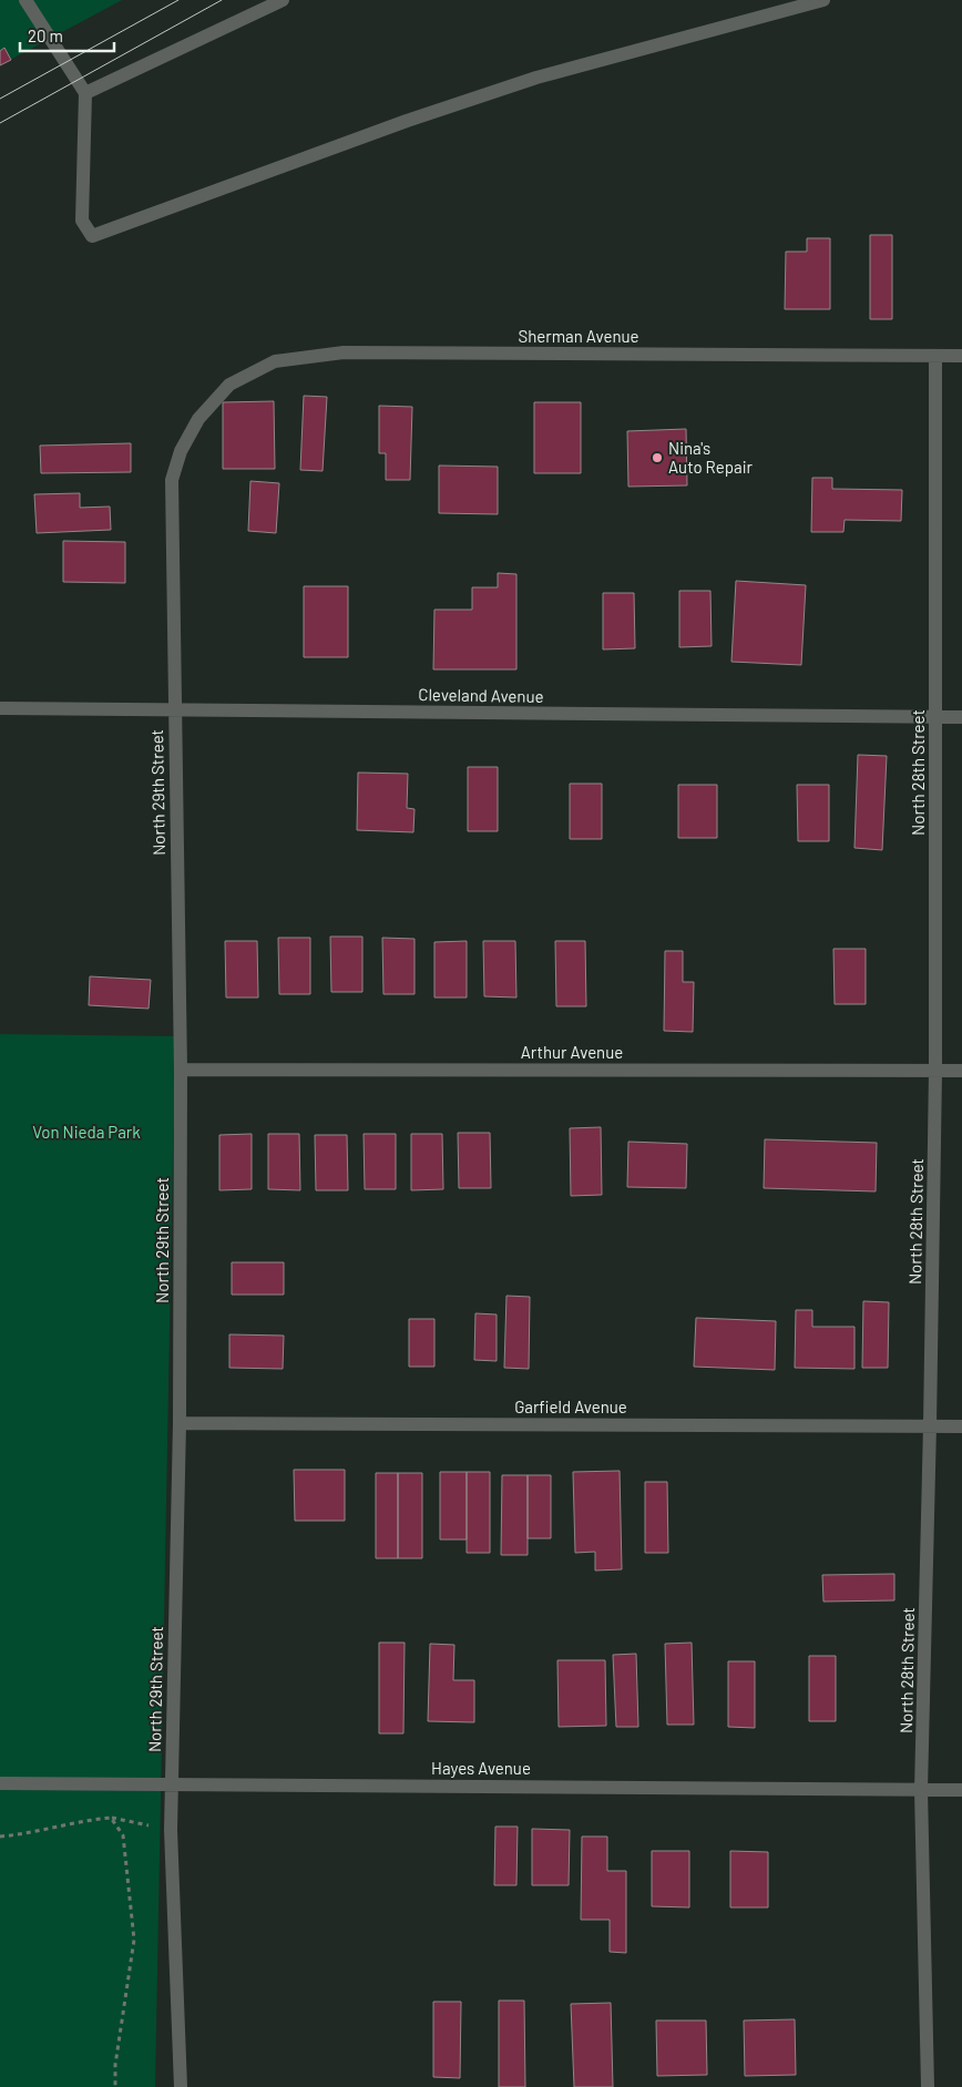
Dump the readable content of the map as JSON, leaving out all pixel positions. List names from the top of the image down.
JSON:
{
  "streets": {
    "street": [
      "Sherman Avenue",
      "Cleveland Avenue",
      "North 28th Street",
      "North 29th Street",
      "Arthur Avenue",
      "Garfield Avenue",
      "Hayes Avenue"
    ]
  },
  "crossings": [
    ["Sherman Avenue", "North 28th Street"],
    ["Sherman Avenue", "North 29th Street"],
    ["Cleveland Avenue", "North 28th Street"],
    ["Cleveland Avenue", "North 29th Street"],
    ["North 28th Street", "Arthur Avenue"],
    ["North 28th Street", "Garfield Avenue"],
    ["North 28th Street", "Hayes Avenue"],
    ["North 29th Street", "Arthur Avenue"],
    ["North 29th Street", "Garfield Avenue"],
    ["North 29th Street", "Hayes Avenue"]
  ],
  "parks": ["Von Nieda Park"],
  "places": ["Nina's Auto Repair"],
  "scale_bar": "20 m"
}
